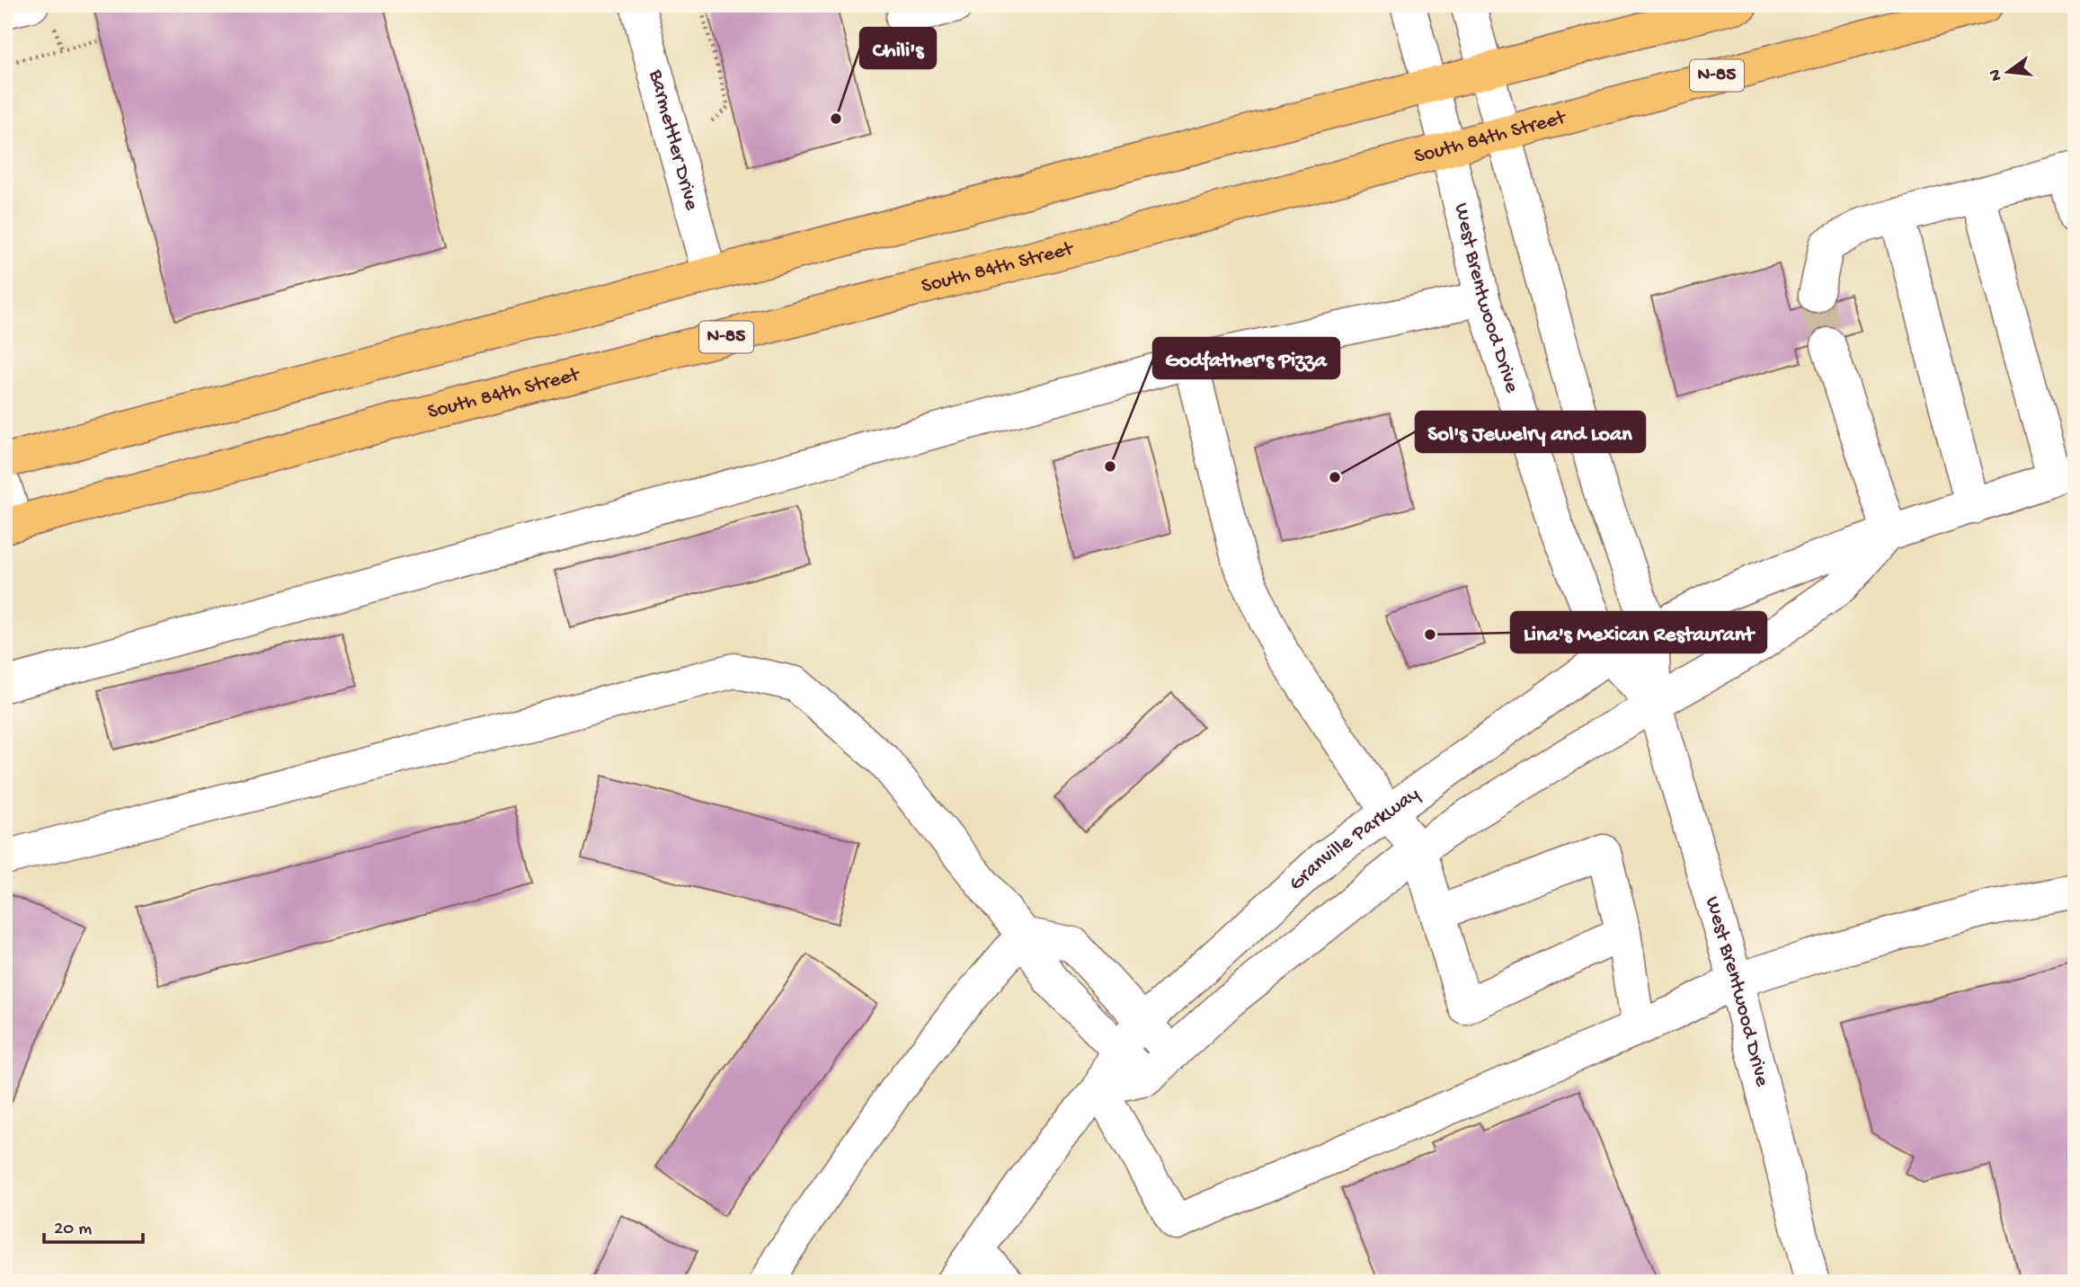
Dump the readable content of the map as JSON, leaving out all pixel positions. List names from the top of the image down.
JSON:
{
  "streets": {
    "main road": ["N-85", "South 84th Street"],
    "street": ["Barmettler Drive", "West Brentwood Drive", "Granville Parkway"]
  },
  "crossings": [
    ["South 84th Street", "West Brentwood Drive"],
    ["West Brentwood Drive", "Granville Parkway"]
  ],
  "places": [
    "Chili's",
    "Godfather's Pizza",
    "Sol's Jewelry and Loan",
    "Lina's Mexican Restaurant"
  ],
  "scale_bar": "20 m",
  "north": "left"
}
